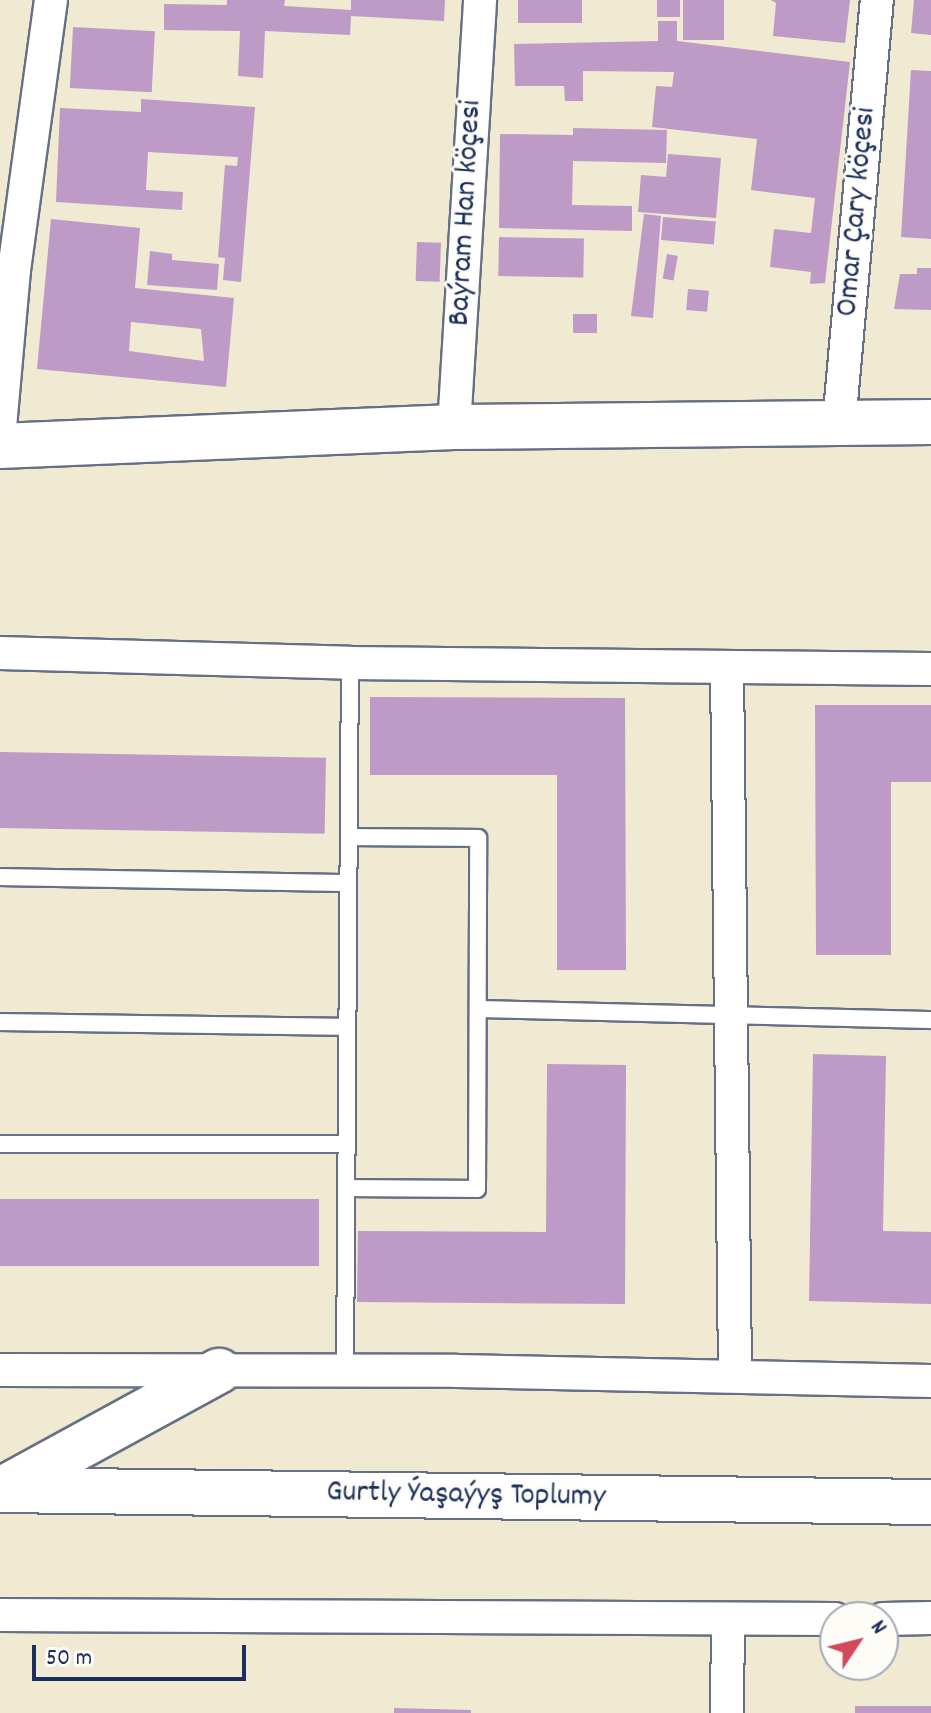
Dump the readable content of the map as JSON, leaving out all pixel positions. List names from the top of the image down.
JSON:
{
  "streets": {
    "street": ["Omar Çary köçesi", "Baýram Han köçesi", "Gurtly Ýaşaýyş Toplumy"]
  },
  "scale_bar": "50 m",
  "north": "top right"
}
